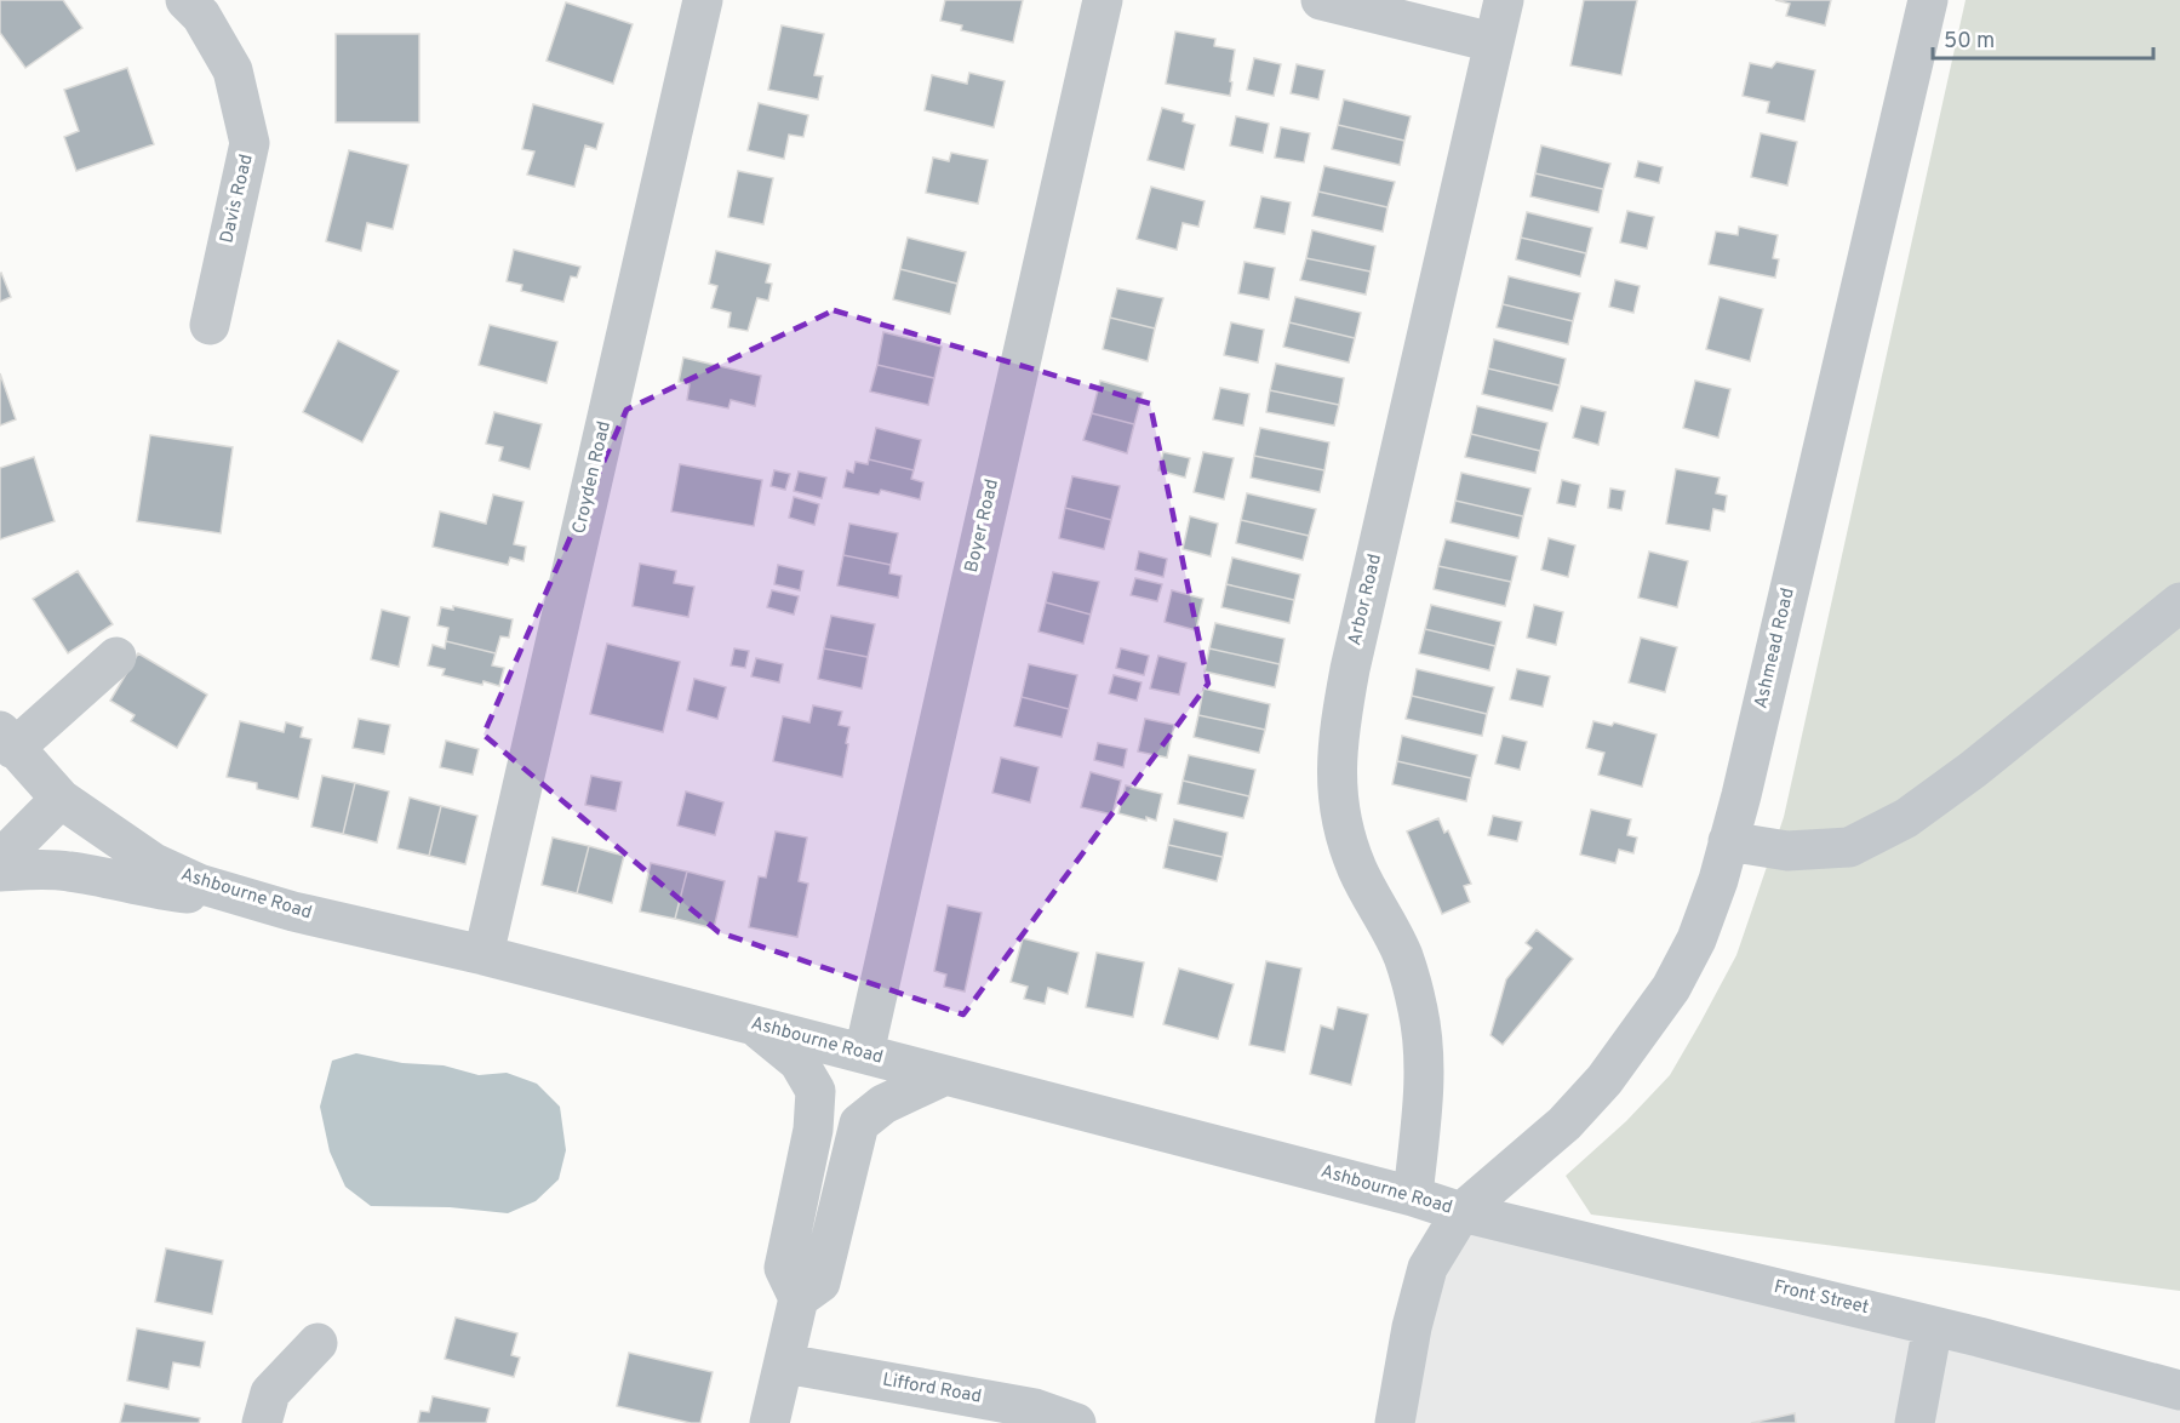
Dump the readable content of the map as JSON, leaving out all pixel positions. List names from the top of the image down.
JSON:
{
  "streets": {
    "street": [
      "Davis Road",
      "Croyden Road",
      "Boyer Road",
      "Arbor Road",
      "Ashmead Road",
      "Ashbourne Road",
      "Front Street",
      "Lifford Road"
    ]
  },
  "crossings": [
    ["Croyden Road", "Ashbourne Road"],
    ["Boyer Road", "Ashbourne Road"],
    ["Arbor Road", "Ashbourne Road"],
    ["Ashmead Road", "Ashbourne Road"],
    ["Ashmead Road", "Front Street"],
    ["Ashbourne Road", "Front Street"]
  ],
  "scale_bar": "50 m"
}
